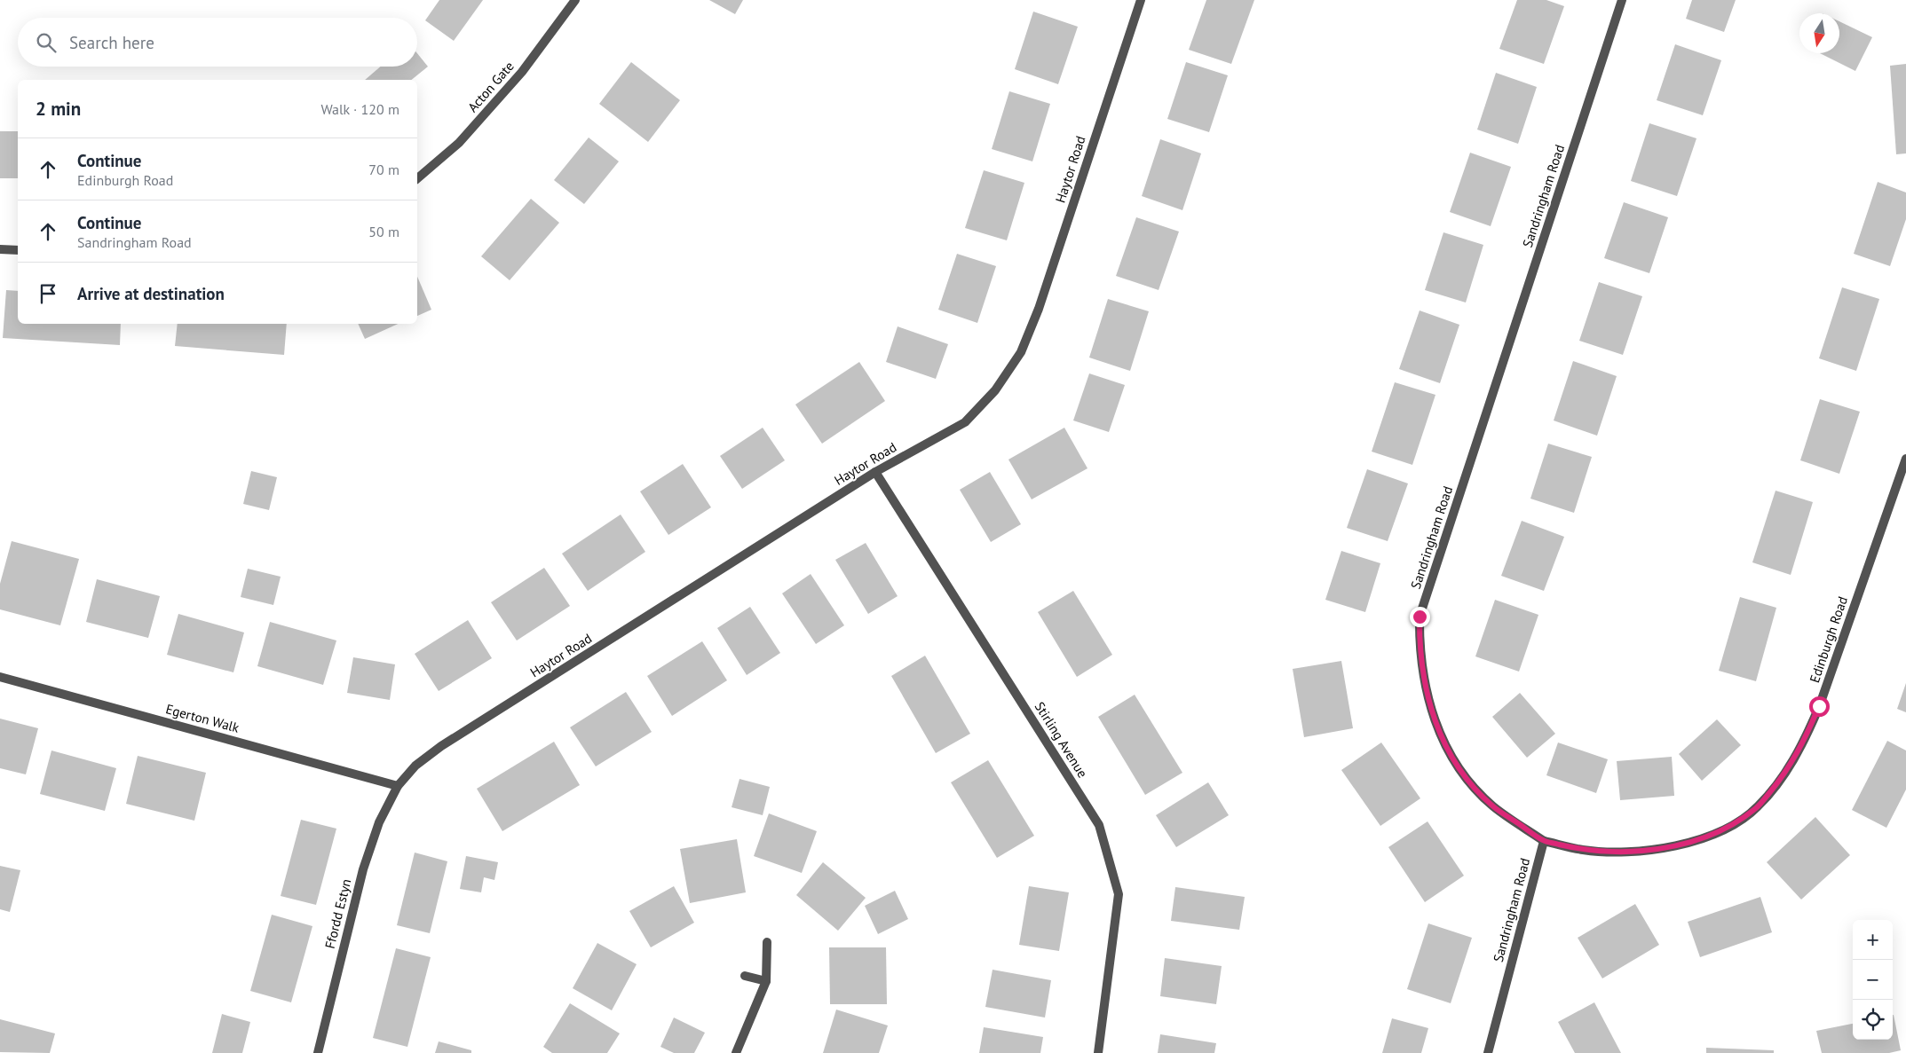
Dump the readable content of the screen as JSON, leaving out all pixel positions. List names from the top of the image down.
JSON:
{
  "streets": {
    "street": [
      "Acton Gate",
      "Haytor Road",
      "Sandringham Road",
      "Edinburgh Road",
      "Egerton Walk",
      "Stirling Avenue",
      "Ffordd Estyn"
    ]
  },
  "crossings": [
    ["Haytor Road", "Egerton Walk"],
    ["Haytor Road", "Stirling Avenue"],
    ["Haytor Road", "Ffordd Estyn"],
    ["Sandringham Road", "Edinburgh Road"],
    ["Egerton Walk", "Ffordd Estyn"]
  ],
  "north": "bottom",
  "page": {
    "search": "Search here",
    "heading": ["2 min", "Walk · 120 m"],
    "list": [
      ["Continue", "Edinburgh Road", "70 m"],
      ["Continue", "Sandringham Road", "50 m"],
      "Arrive at destination"
    ],
    "map_buttons": ["+", "−"]
  }
}
